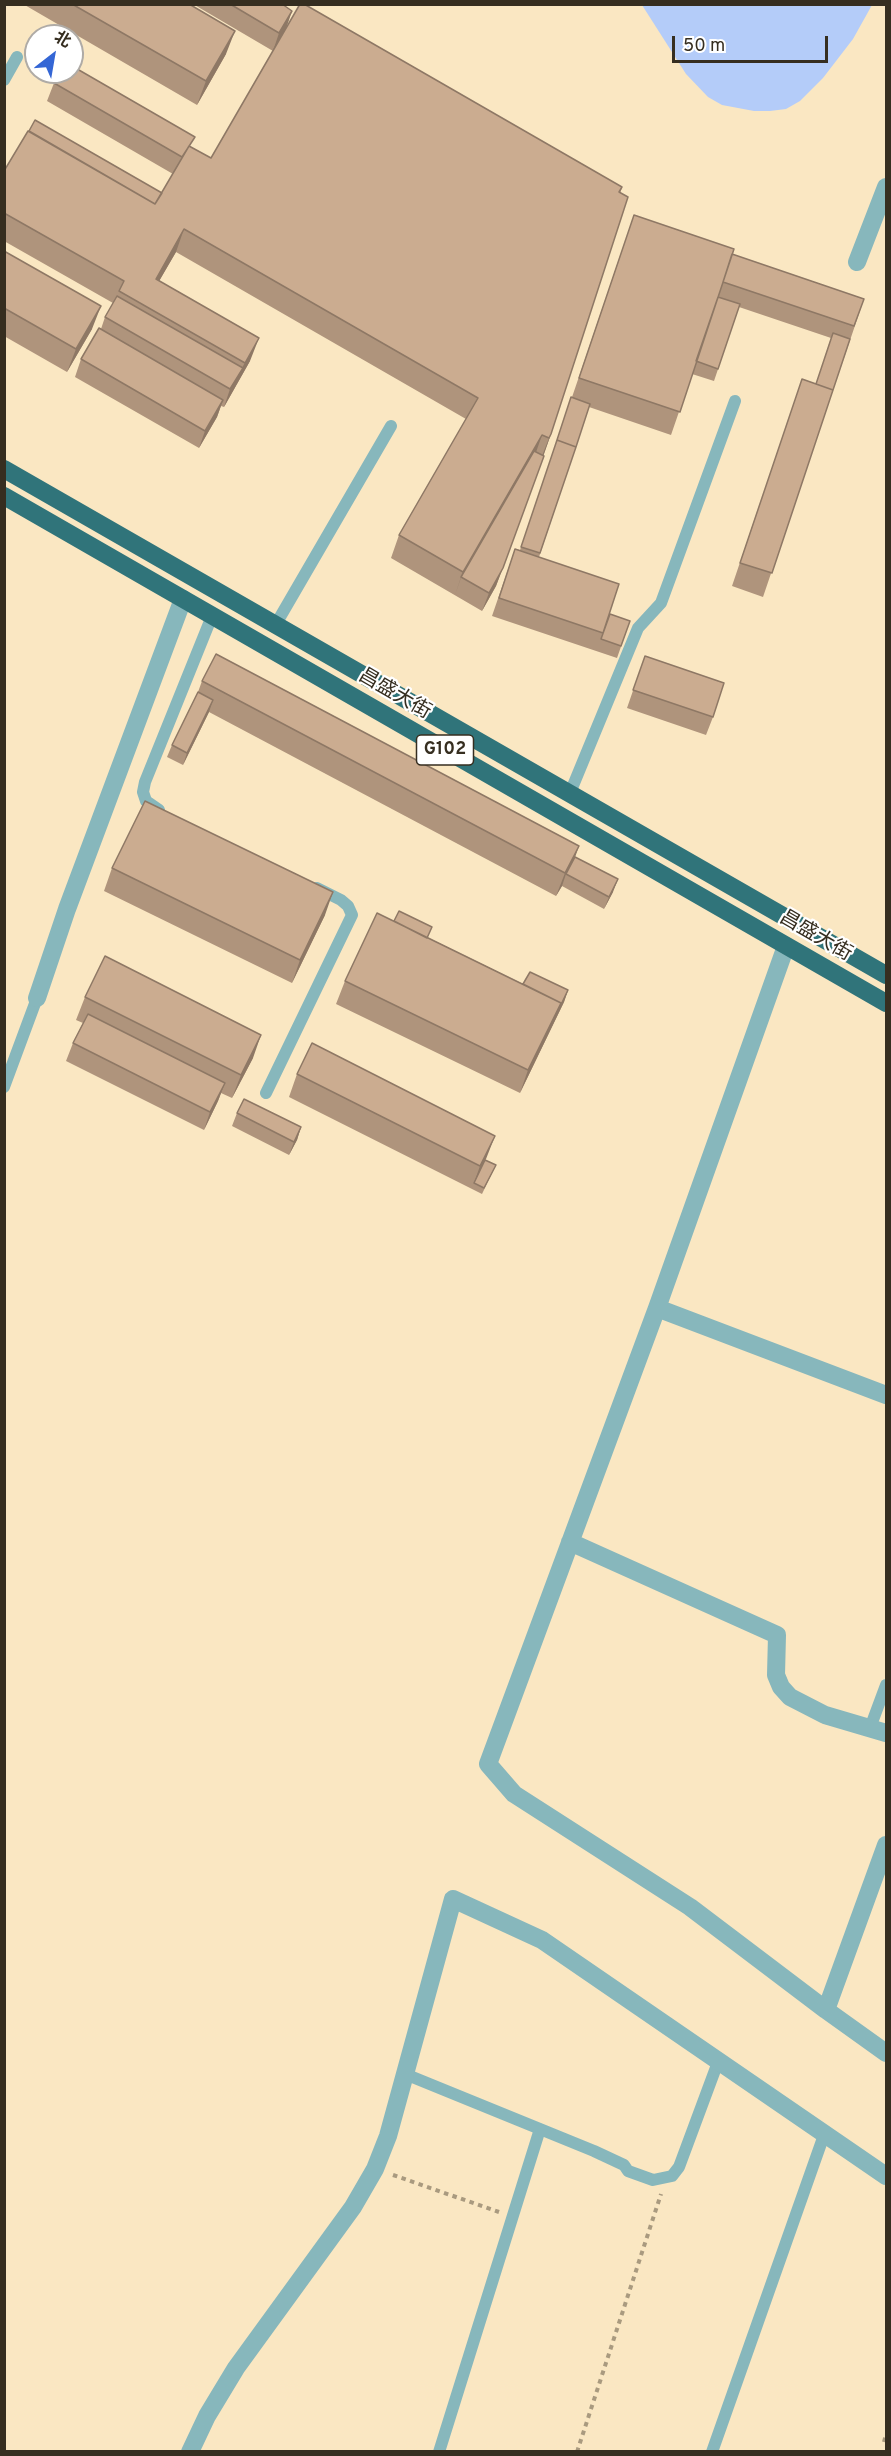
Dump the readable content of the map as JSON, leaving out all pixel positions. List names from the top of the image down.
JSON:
{
  "streets": {
    "highway": ["昌盛大街", "G102"]
  },
  "scale_bar": "50 m",
  "north": "top right"
}
